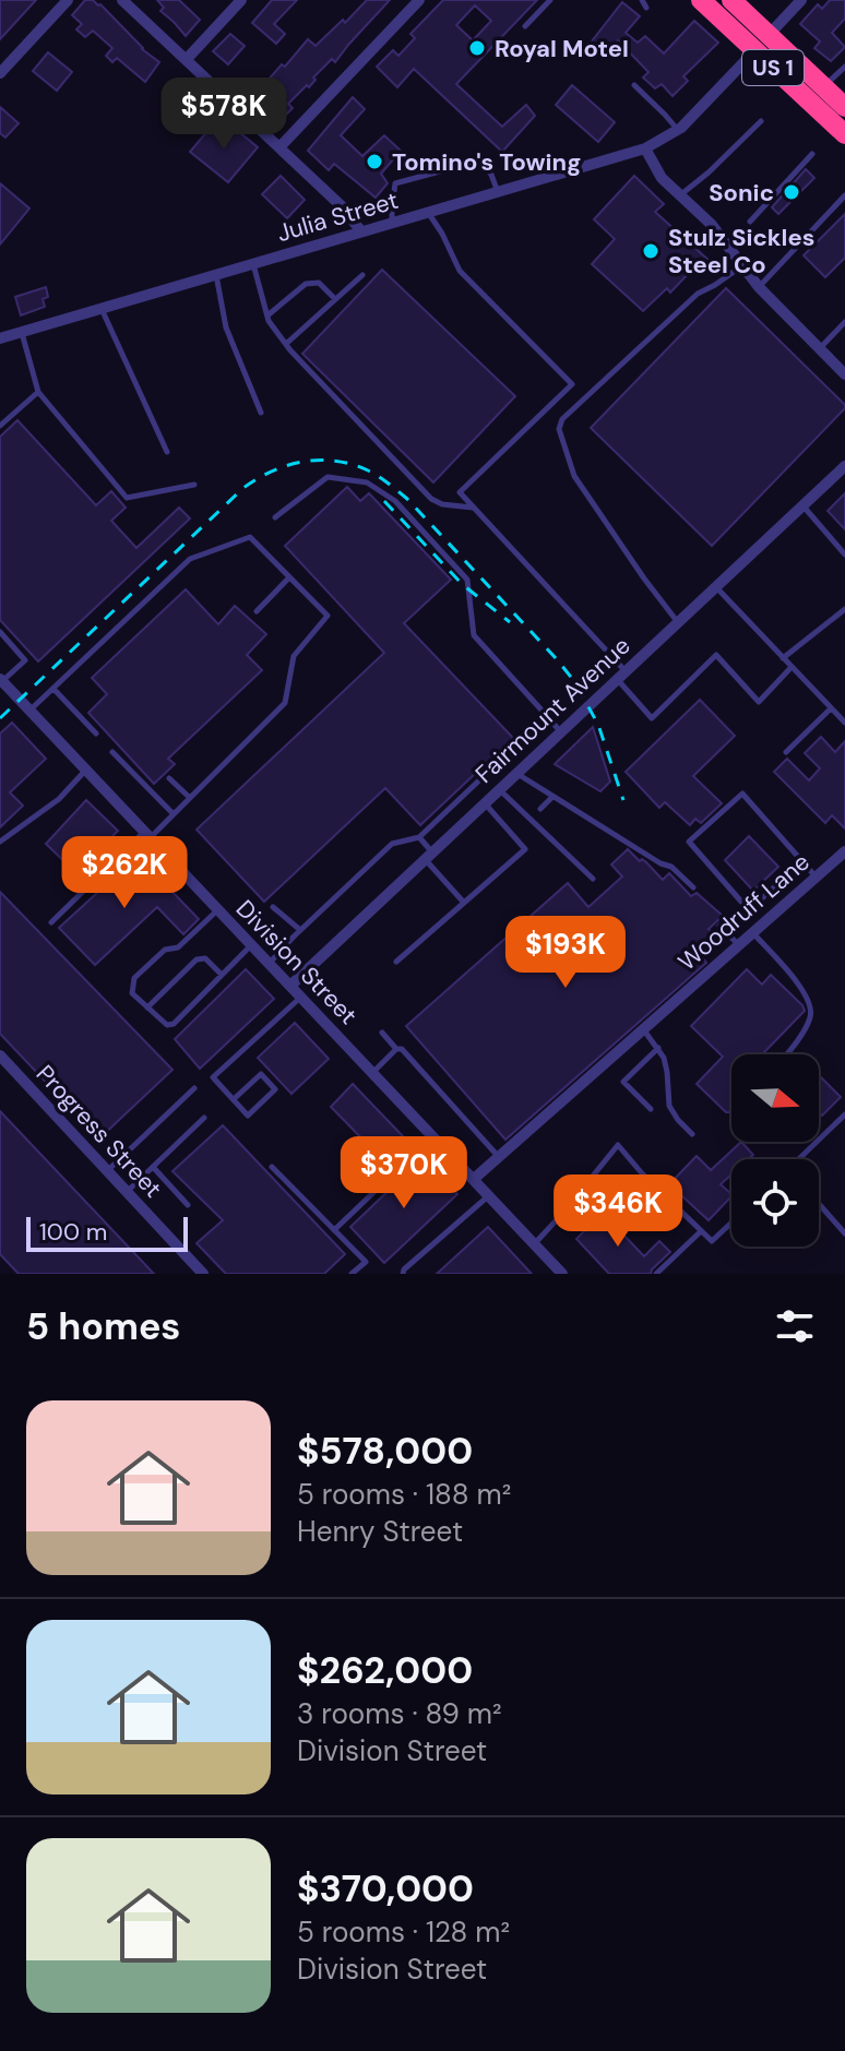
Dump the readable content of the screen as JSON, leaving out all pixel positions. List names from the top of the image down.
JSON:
{
  "streets": {
    "highway": ["US 1"],
    "street": [
      "Julia Street",
      "Fairmount Avenue",
      "Woodruff Lane",
      "Division Street",
      "Progress Street"
    ]
  },
  "crossings": [
    ["US 1", "Julia Street"],
    ["Fairmount Avenue", "Division Street"],
    ["Woodruff Lane", "Division Street"]
  ],
  "places": [
    "Royal Motel",
    "Tomino's Towing",
    "Sonic",
    "Stulz Sickles Steel Co"
  ],
  "scale_bar": "100 m",
  "north": "right",
  "page": {
    "price": [
      "$578K",
      "$262K",
      "$193K",
      "$370K",
      "$346K"
    ],
    "scale": "100 m",
    "heading": "5 homes",
    "list": [
      {
        "name": "$578,000",
        "note": "5 rooms · 188 m² · Henry Street"
      },
      {
        "name": "$262,000",
        "note": "3 rooms · 89 m² · Division Street"
      },
      {
        "name": "$370,000",
        "note": "5 rooms · 128 m² · Division Street"
      }
    ]
  }
}
